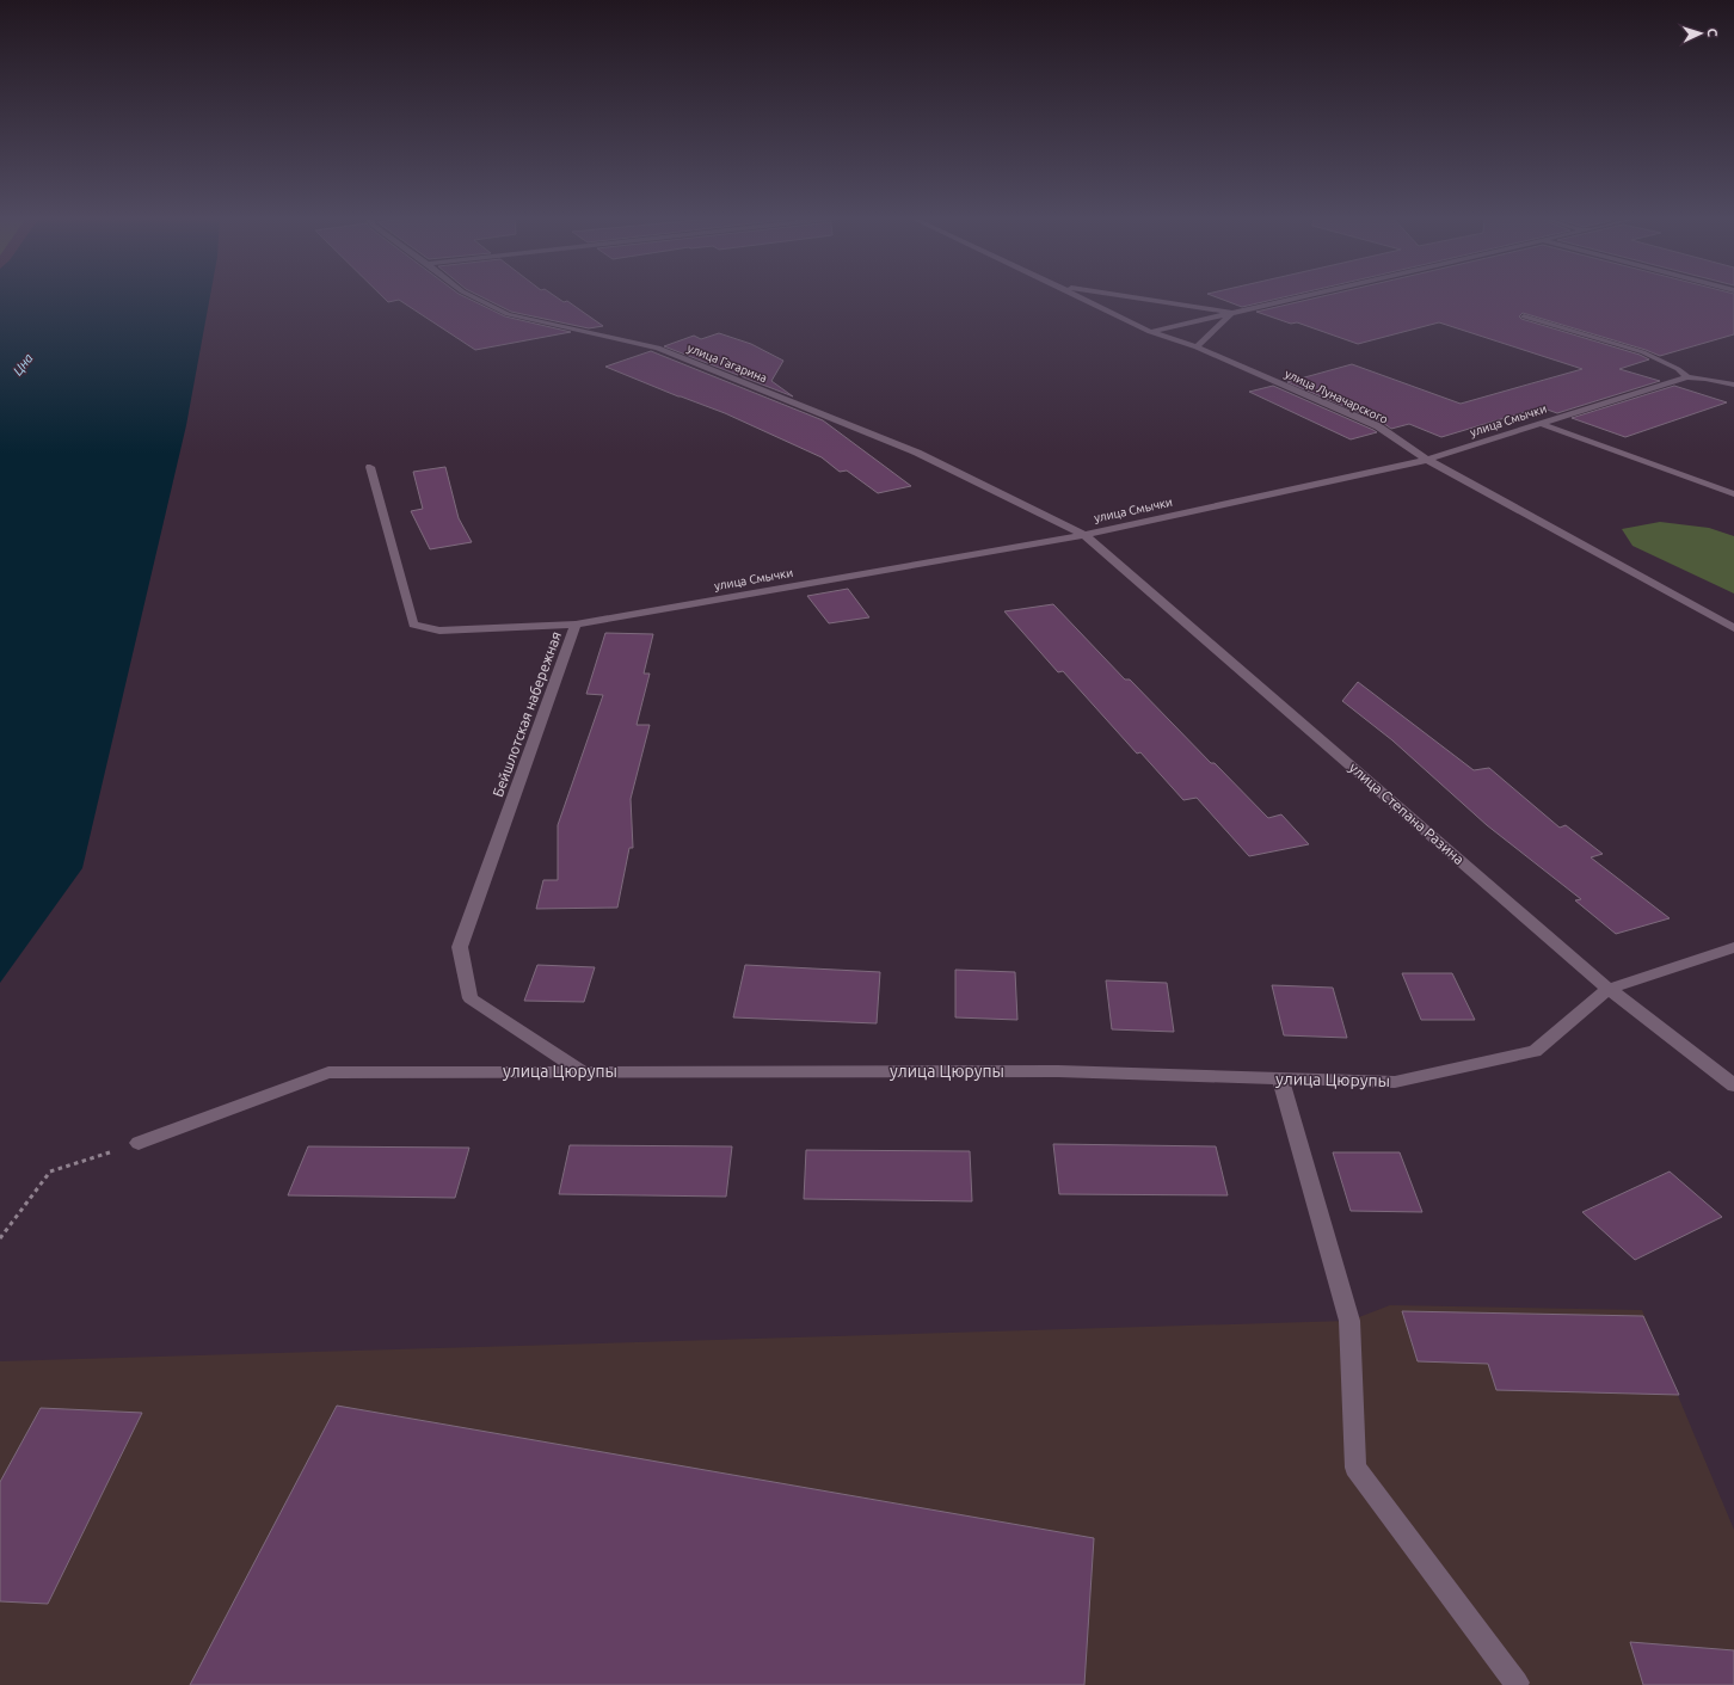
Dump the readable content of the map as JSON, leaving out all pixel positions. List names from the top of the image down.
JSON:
{
  "streets": {
    "street": [
      "улица Гагарина",
      "улица Луначарского",
      "улица Смычки",
      "Бейшлотская набережная",
      "улица Степана Разина",
      "улица Цюрупы"
    ]
  },
  "crossings": [
    ["улица Гагарина", "улица Смычки"],
    ["улица Гагарина", "улица Степана Разина"],
    ["улица Луначарского", "улица Смычки"],
    ["улица Смычки", "Бейшлотская набережная"],
    ["улица Смычки", "улица Степана Разина"],
    ["Бейшлотская набережная", "улица Цюрупы"],
    ["улица Степана Разина", "улица Цюрупы"]
  ],
  "water": ["Цна"],
  "north": "right"
}
